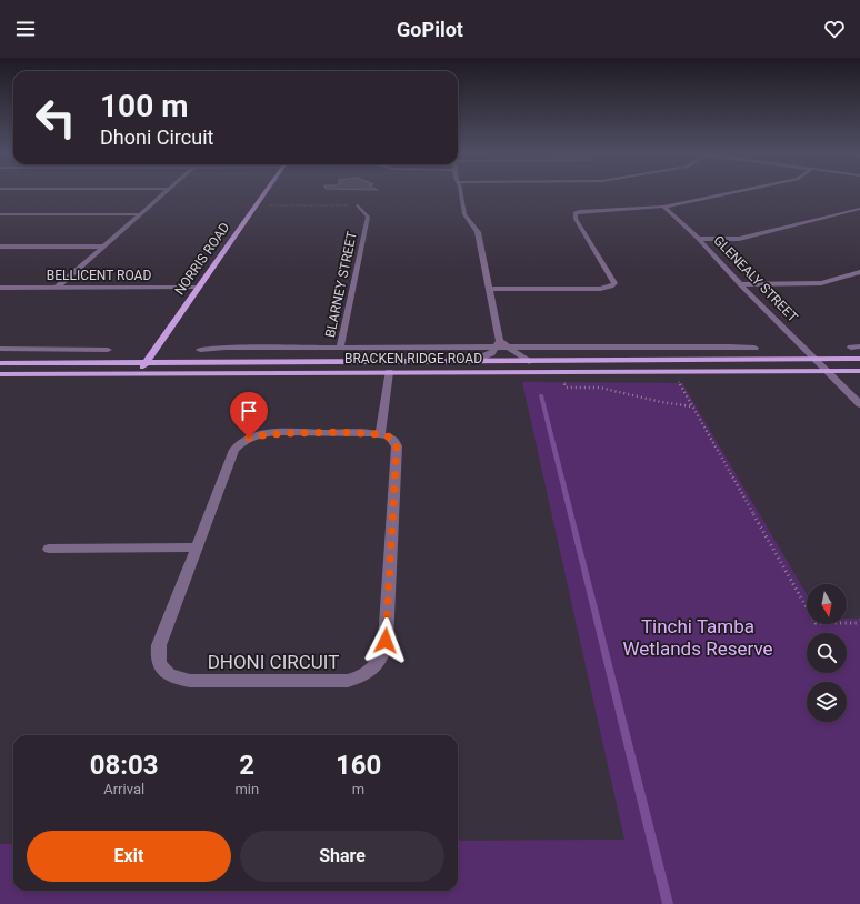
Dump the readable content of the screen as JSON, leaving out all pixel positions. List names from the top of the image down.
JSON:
{
  "streets": {
    "main road": ["NORRIS ROAD", "BRACKEN RIDGE ROAD"],
    "street": [
      "BELLICENT ROAD",
      "GLENEALY STREET",
      "BLARNEY STREET",
      "DHONI CIRCUIT"
    ]
  },
  "crossings": [
    ["NORRIS ROAD", "BELLICENT ROAD"],
    ["NORRIS ROAD", "BRACKEN RIDGE ROAD"],
    ["GLENEALY STREET", "BRACKEN RIDGE ROAD"],
    ["BLARNEY STREET", "BRACKEN RIDGE ROAD"]
  ],
  "parks": ["Tinchi Tamba Wetlands Reserve"],
  "north": "bottom",
  "page": {
    "header": "GoPilot",
    "turn": ["100 m", "Dhoni Circuit"],
    "eta": [
      "08:03",
      "Arrival",
      "2",
      "min",
      "160",
      "m"
    ],
    "buttons": ["Exit", "Share"]
  }
}
